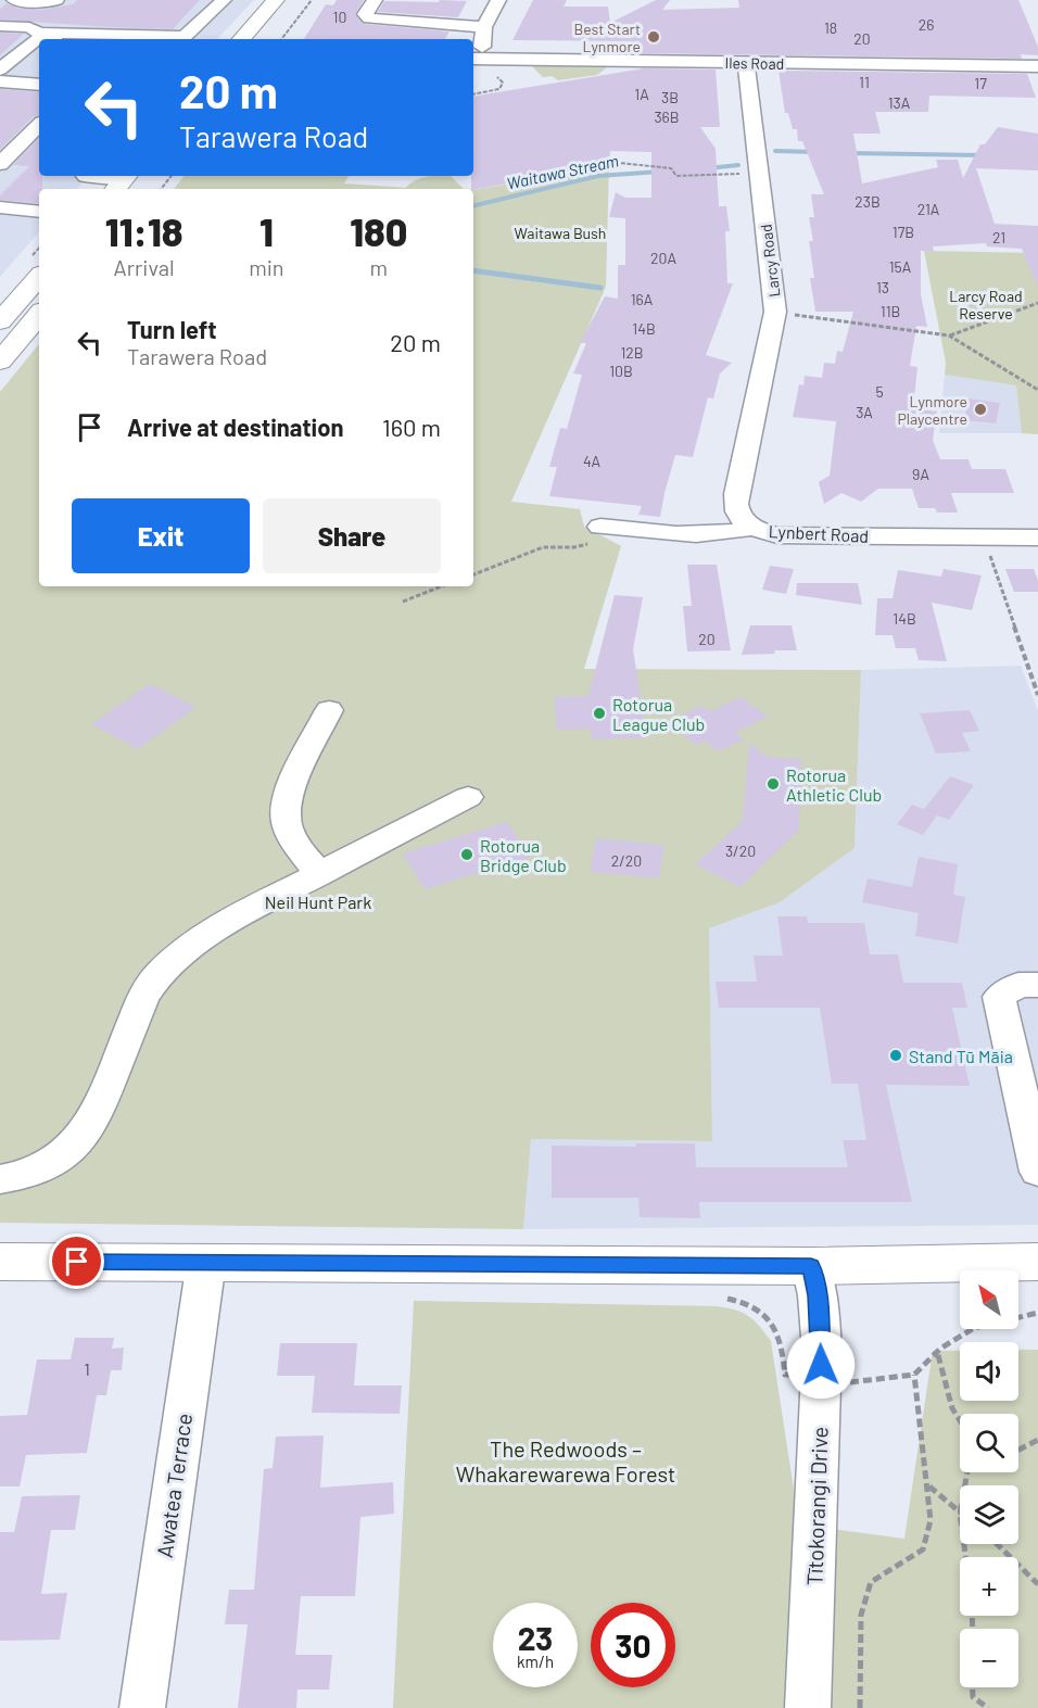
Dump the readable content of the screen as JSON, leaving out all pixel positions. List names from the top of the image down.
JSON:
{
  "streets": {
    "street": [
      "Iles Road",
      "Larcy Road",
      "Lynbert Road",
      "Awatea Terrace",
      "Tītokorangi Drive"
    ]
  },
  "crossings": [
    ["Iles Road", "Larcy Road"],
    ["Larcy Road", "Lynbert Road"]
  ],
  "water": ["Waitawa Stream"],
  "parks": [
    "Waitawa Bush",
    "Larcy Road Reserve",
    "Neil Hunt Park",
    "The Redwoods – Whakarewarewa Forest"
  ],
  "places": [
    "Best Start Lynmore",
    "Lynmore Playcentre",
    "Rotorua League Club",
    "Rotorua Athletic Club",
    "Rotorua Bridge Club",
    "Stand Tū Māia"
  ],
  "house_numbers": [
    "10",
    "26",
    "18",
    "20",
    "11",
    "17",
    "1A",
    "3B",
    "13A",
    "36B",
    "23B",
    "21A",
    "17B",
    "21",
    "20A",
    "15A",
    "13",
    "16A",
    "11B",
    "14B",
    "12B",
    "10B",
    "5",
    "3A",
    "4A",
    "9A",
    "14B",
    "20",
    "3/20",
    "2/20",
    "1"
  ],
  "north": "top left",
  "page": {
    "turn": ["20 m", "Tarawera Road"],
    "eta": [
      "11:18",
      "Arrival",
      "1",
      "min",
      "180",
      "m"
    ],
    "list": [
      {
        "name": "Turn left",
        "note": "Tarawera Road",
        "value": "20 m"
      },
      {
        "name": "Arrive at destination",
        "value": "160 m"
      }
    ],
    "buttons": ["Exit", "Share"],
    "map_buttons": ["+", "−"],
    "speed": "23 km/h",
    "limit": "30"
  }
}
